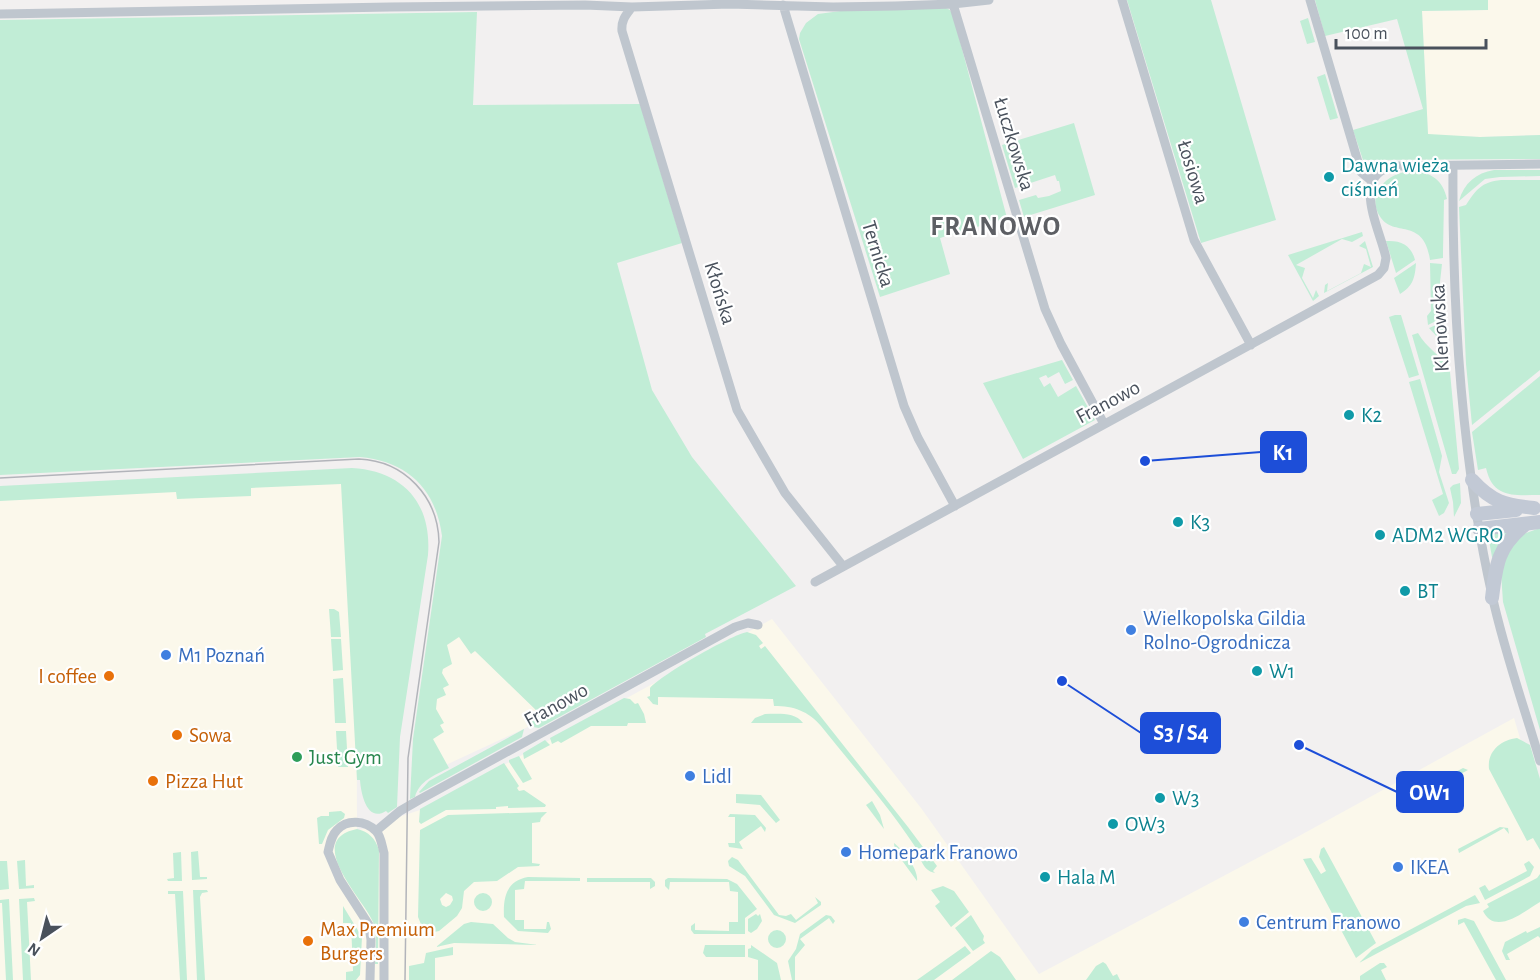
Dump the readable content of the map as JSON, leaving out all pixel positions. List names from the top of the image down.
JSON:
{
  "streets": {
    "street": [
      "Łuczkowska",
      "Łosiowa",
      "Ternicka",
      "Kłońska",
      "Klenowska",
      "Franowo"
    ]
  },
  "crossings": [
    ["Łuczkowska", "Franowo"],
    ["Łosiowa", "Franowo"],
    ["Ternicka", "Franowo"],
    ["Kłońska", "Franowo"]
  ],
  "districts": ["FRANOWO"],
  "places": [
    "Dawna wieża ciśnień",
    "K2",
    "K1",
    "K3",
    "ADM2 WGRO",
    "BT",
    "Wielkopolska Gildia Rolno-Ogrodnicza",
    "M1 Poznań",
    "W1",
    "I coffee",
    "S3 / S4",
    "Sowa",
    "OW1",
    "Just Gym",
    "Lidl",
    "Pizza Hut",
    "W3",
    "OW3",
    "Homepark Franowo",
    "IKEA",
    "Hala M",
    "Centrum Franowo",
    "Max Premium Burgers"
  ],
  "scale_bar": "100 m",
  "north": "bottom left"
}
